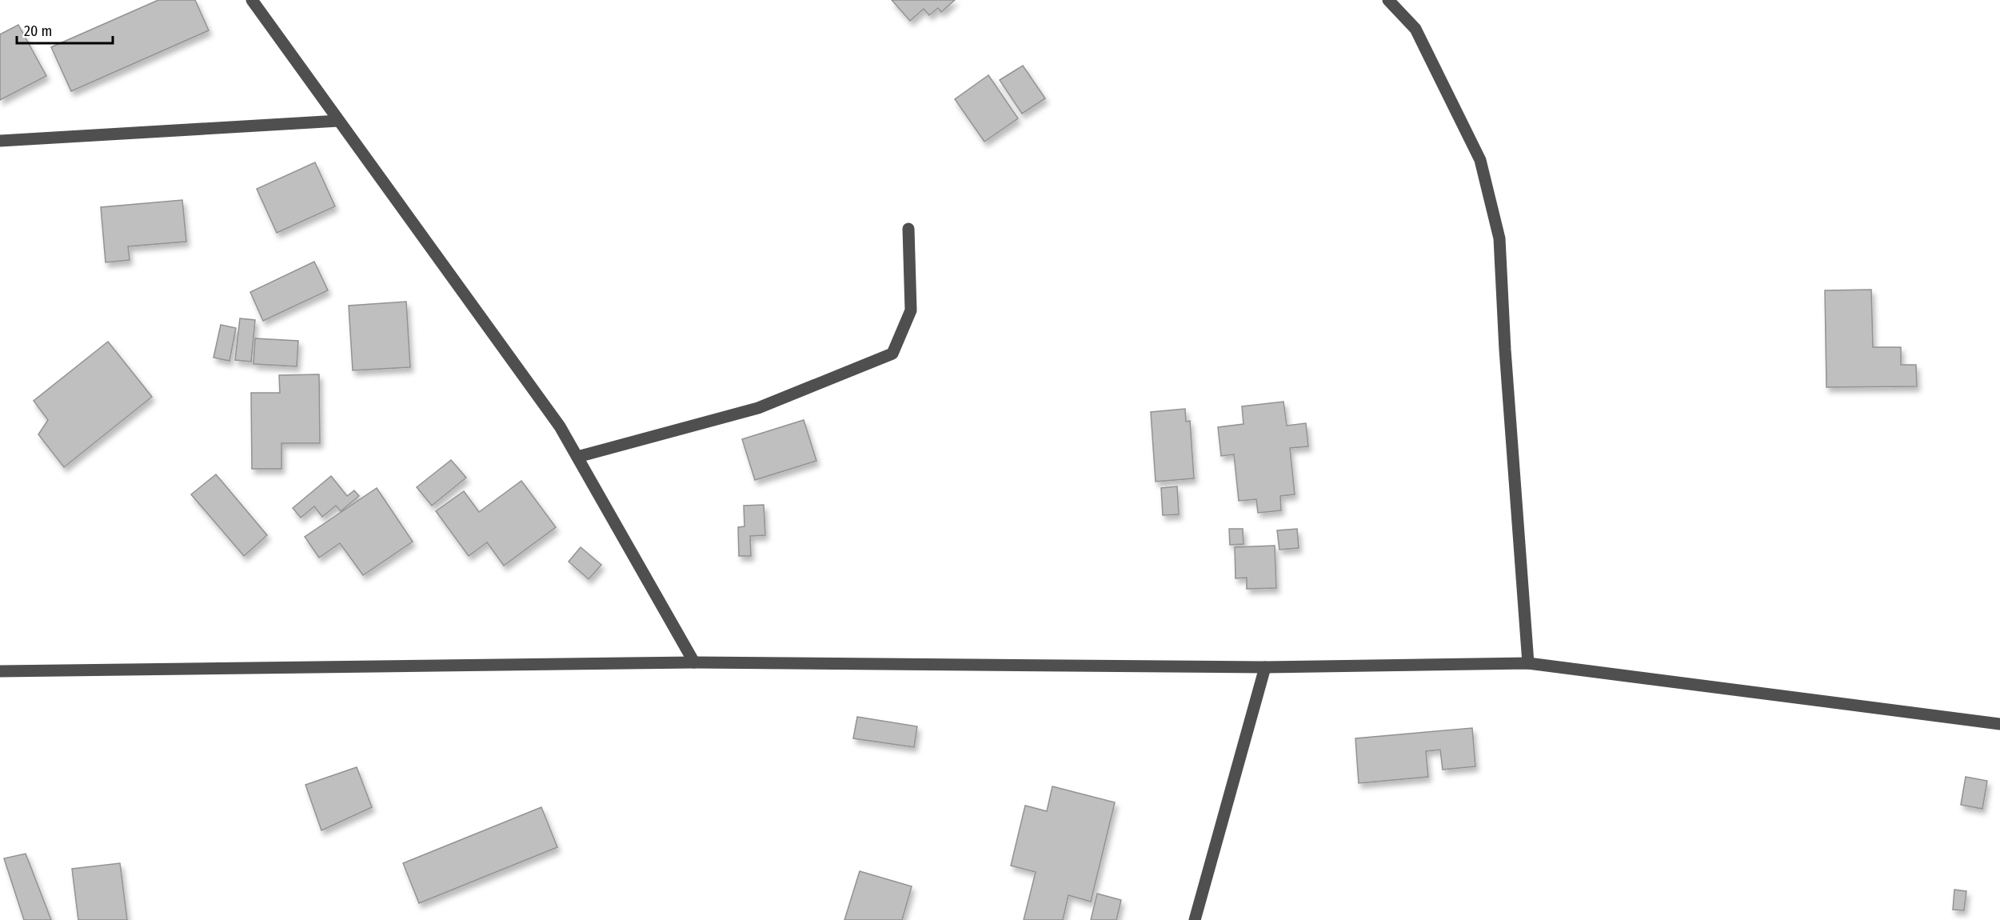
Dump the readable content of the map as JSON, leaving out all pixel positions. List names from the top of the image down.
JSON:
{
  "scale_bar": "20 m"
}
